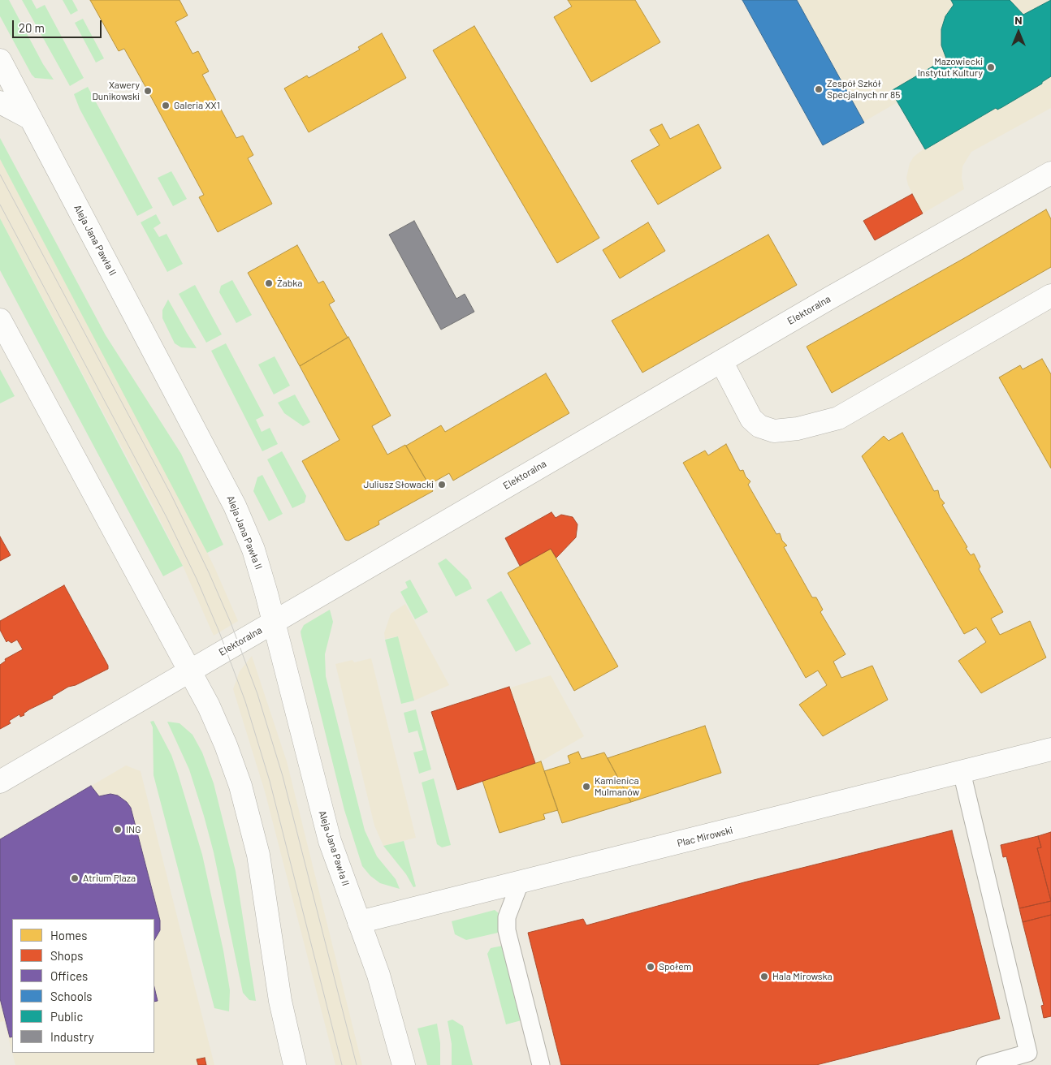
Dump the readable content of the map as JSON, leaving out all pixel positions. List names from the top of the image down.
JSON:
{
  "streets": {
    "street": ["Aleja Jana Pawła II", "Elektoralna", "Plac Mirowski"]
  },
  "crossings": [
    ["Aleja Jana Pawła II", "Elektoralna"],
    ["Aleja Jana Pawła II", "Plac Mirowski"]
  ],
  "places": [
    "Mazowiecki Instytut Kultury",
    "Zespół Szkół Specjalnych nr 85",
    "Xawery Dunikowski",
    "Galeria XX1",
    "Żabka",
    "Juliusz Słowacki",
    "Kamienica Mulmanów",
    "ING",
    "Atrium Plaza",
    "Społem",
    "Hala Mirowska"
  ],
  "legend": [
    "Homes",
    "Shops",
    "Offices",
    "Schools",
    "Public",
    "Industry"
  ],
  "scale_bar": "20 m",
  "north": "top"
}
